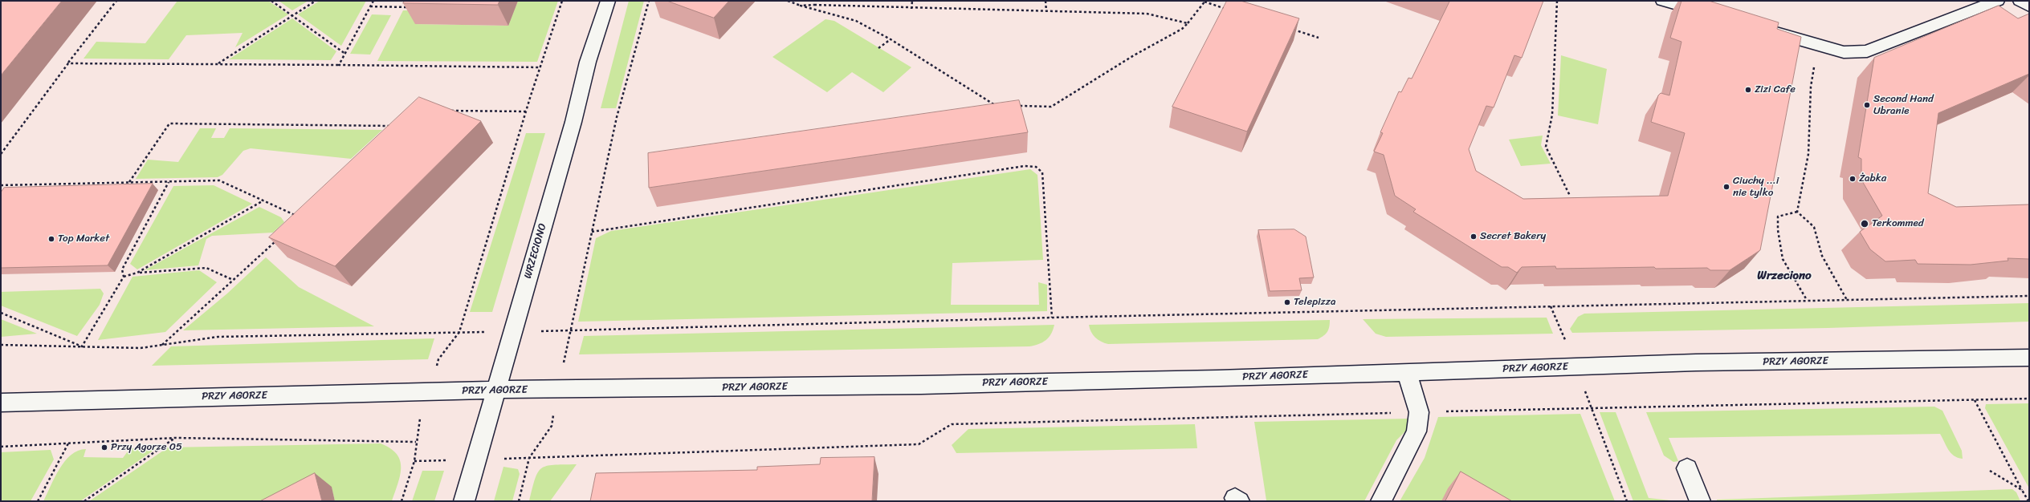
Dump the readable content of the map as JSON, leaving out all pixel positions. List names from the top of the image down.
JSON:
{
  "streets": {
    "street": ["WRZECIONO", "PRZY AGORZE"]
  },
  "crossings": [
    ["WRZECIONO", "PRZY AGORZE"]
  ],
  "districts": ["Wrzeciono"],
  "places": [
    "Zizi Cafe",
    "Second Hand Ubranie",
    "Żabka",
    "Ciuchy ...i nie tylko",
    "Terkommed",
    "Secret Bakery",
    "Top Market",
    "Telepizza",
    "Przy Agorze 05"
  ]
}
